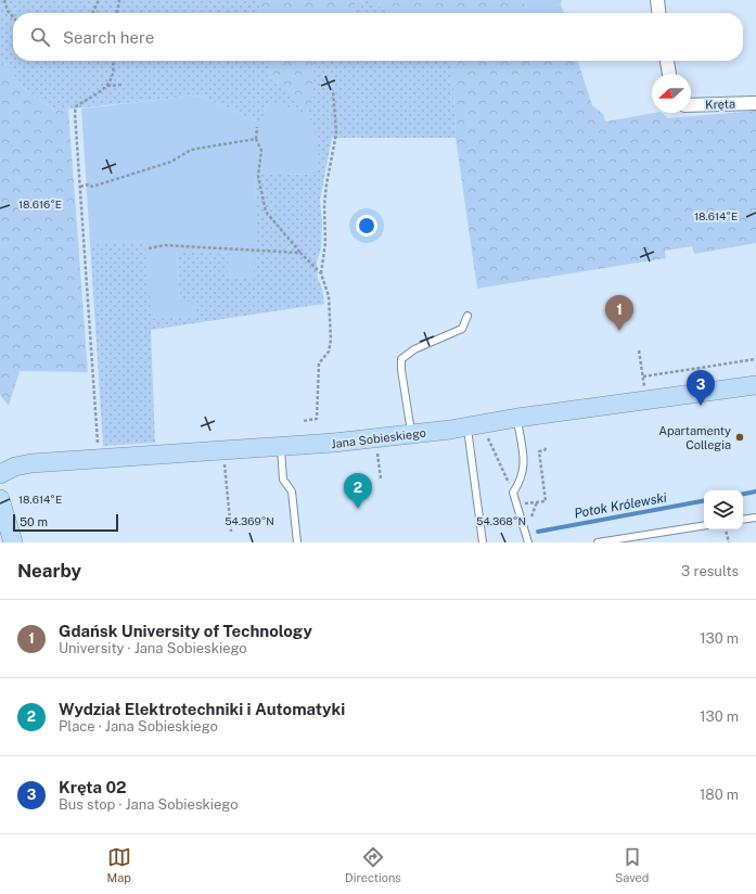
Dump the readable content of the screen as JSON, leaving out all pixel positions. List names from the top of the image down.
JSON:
{
  "streets": {
    "main road": ["Jana Sobieskiego"],
    "street": ["Kręta"]
  },
  "water": ["Potok Królewski"],
  "places": ["Apartamenty Collegia"],
  "scale_bar": "50 m",
  "north": "left",
  "page": {
    "search": "Search here",
    "pins": ["1", "3", "2"],
    "scale": "50 m",
    "heading": ["Nearby", "3 results"],
    "list": [
      {
        "mark": "1",
        "name": "Gdańsk University of Technology",
        "note": "University · Jana Sobieskiego",
        "value": "130 m"
      },
      {
        "mark": "2",
        "name": "Wydział Elektrotechniki i Automatyki",
        "note": "Place · Jana Sobieskiego",
        "value": "130 m"
      },
      {
        "mark": "3",
        "name": "Kręta 02",
        "note": "Bus stop · Jana Sobieskiego",
        "value": "180 m"
      }
    ],
    "nav": ["Map", "Directions", "Saved"]
  },
  "coordinates": [
    "18.616°E",
    "18.614°E",
    "54.369°N",
    "54.368°N"
  ]
}
